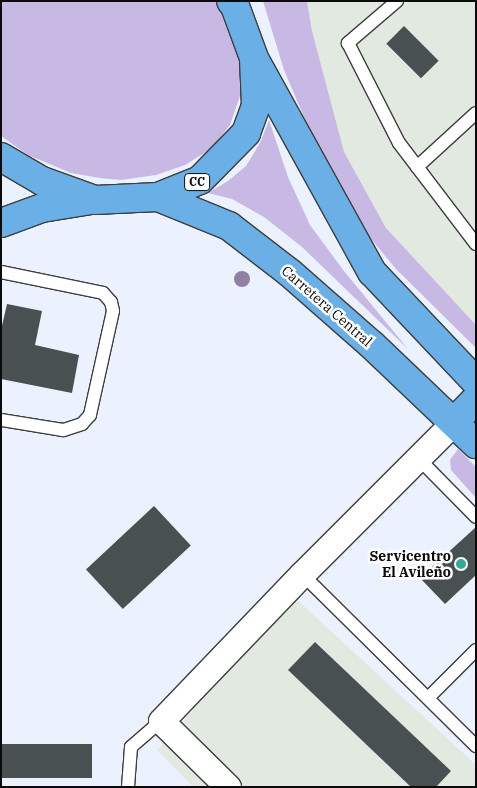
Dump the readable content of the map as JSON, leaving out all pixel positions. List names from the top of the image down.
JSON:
{
  "streets": {
    "highway": ["CC", "Carretera Central"]
  },
  "places": ["Servicentro El Avileño"]
}
